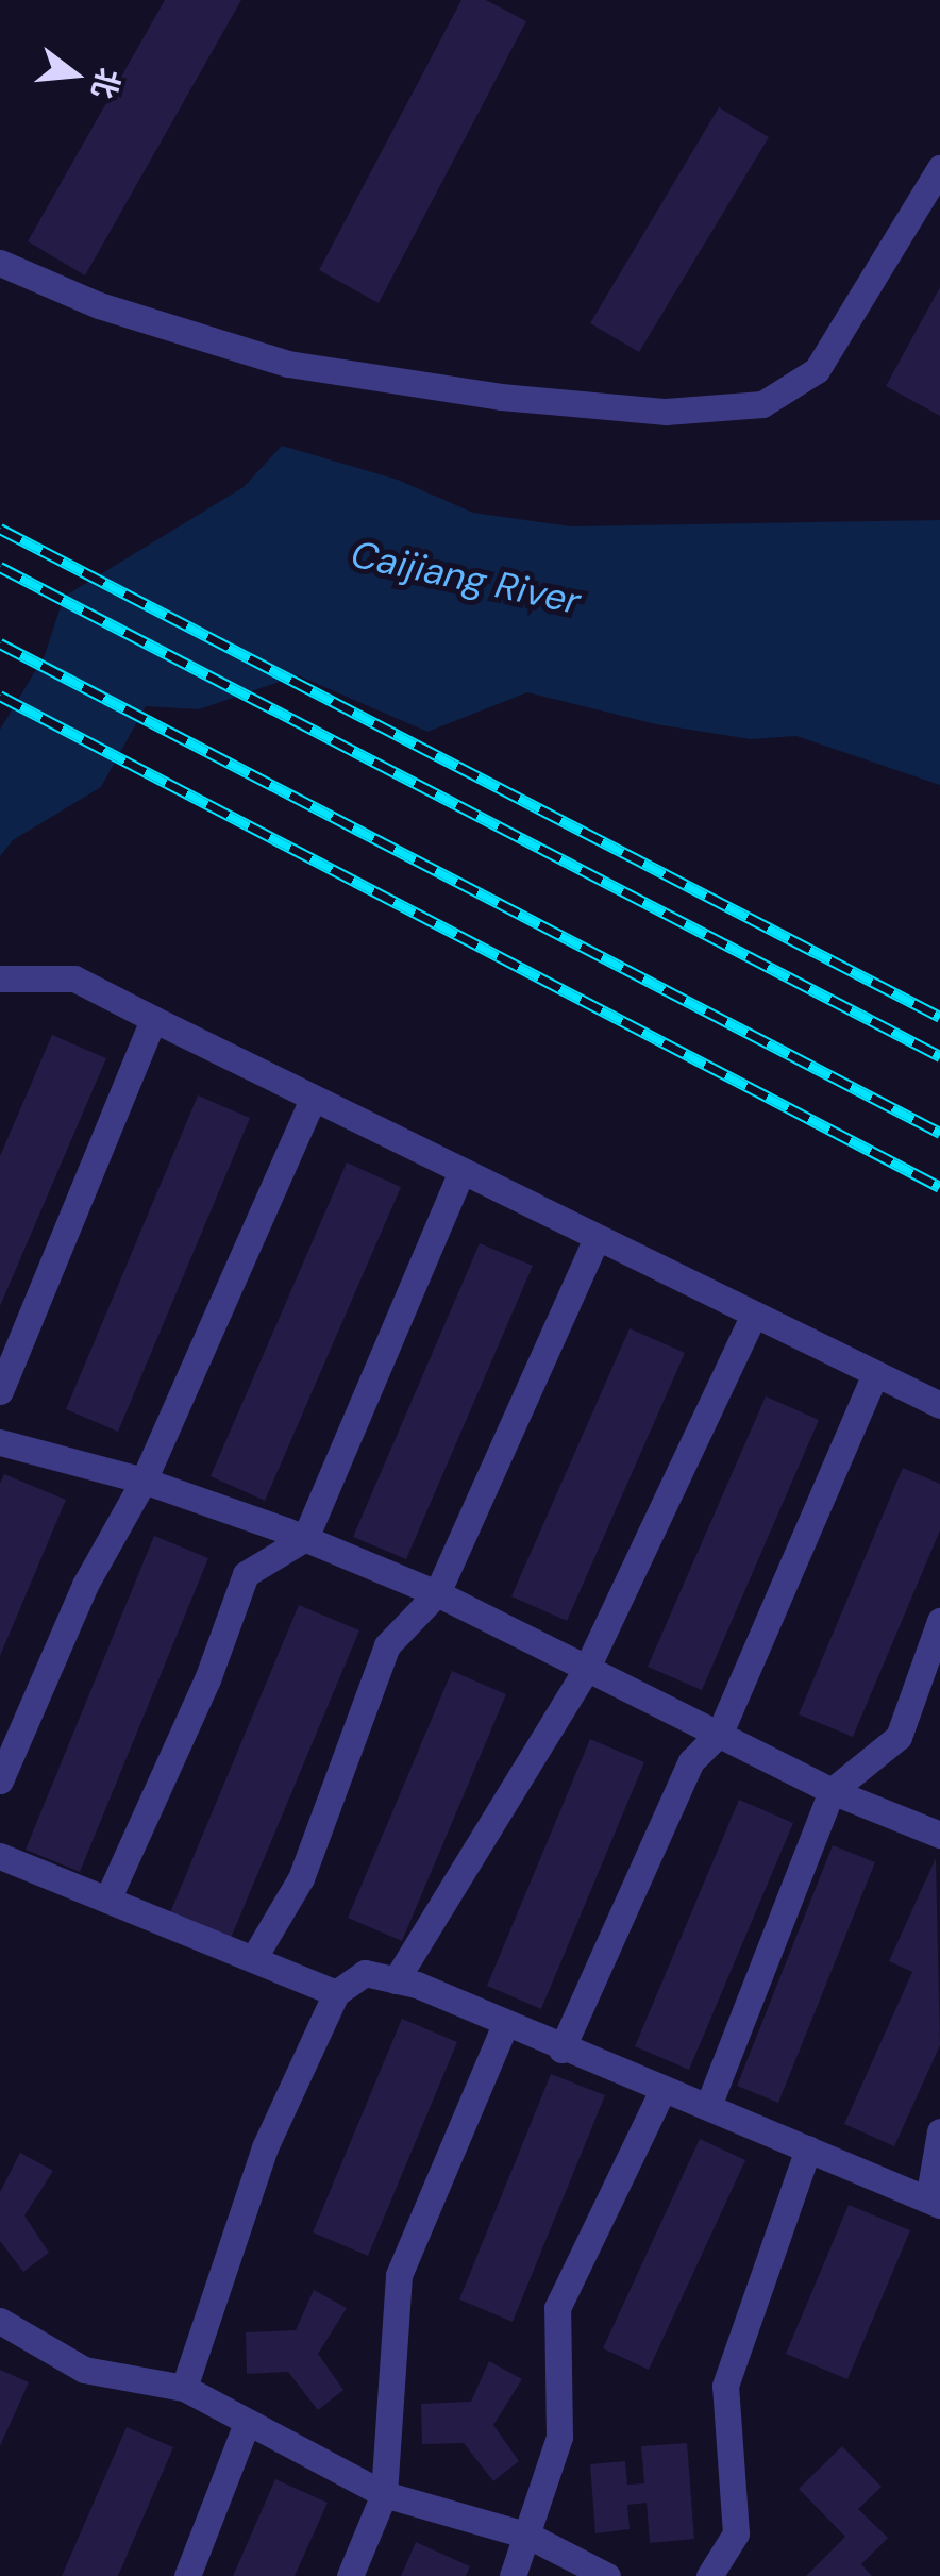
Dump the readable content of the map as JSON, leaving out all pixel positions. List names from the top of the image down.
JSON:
{
  "water": ["Caijiang River"],
  "north": "right"
}
